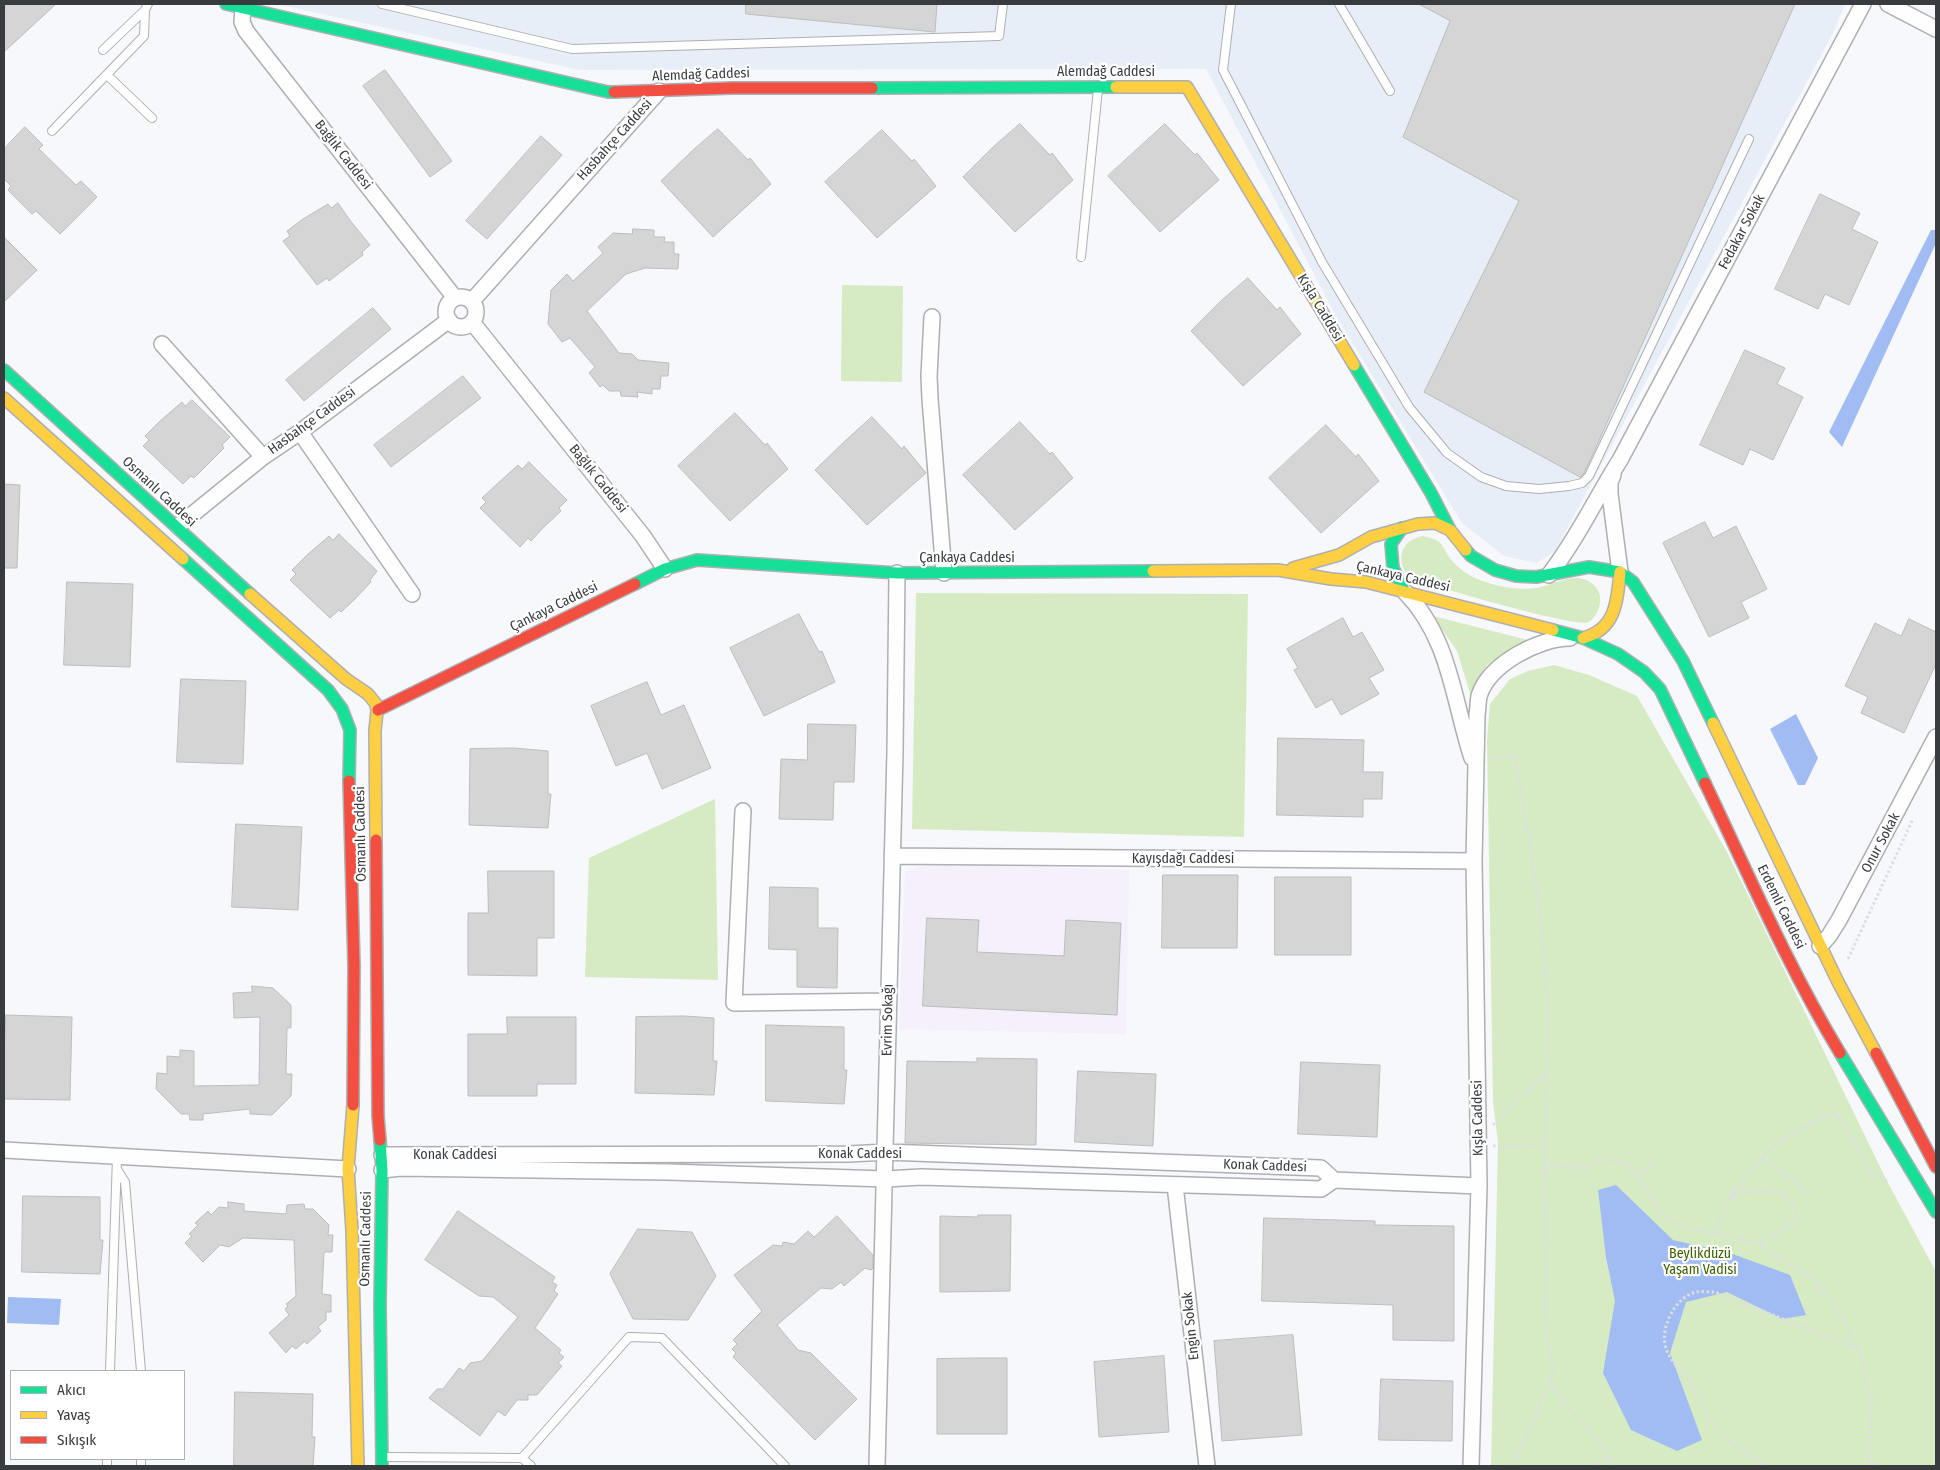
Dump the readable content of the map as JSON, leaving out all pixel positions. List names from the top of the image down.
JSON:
{
  "streets": {
    "main road": [
      "Alemdağ Caddesi",
      "Kışla Caddesi",
      "Osmanlı Caddesi",
      "Çankaya Caddesi",
      "Erdemli Caddesi"
    ],
    "street": [
      "Hasbahçe Caddesi",
      "Bağlık Caddesi",
      "Fedakar Sokak",
      "Onur Sokak",
      "Kayışdağı Caddesi",
      "Evrim Sokağı",
      "Konak Caddesi",
      "Engin Sokak"
    ]
  },
  "crossings": [
    ["Alemdağ Caddesi", "Hasbahçe Caddesi"],
    ["Alemdağ Caddesi", "Bağlık Caddesi"],
    ["Alemdağ Caddesi", "Kışla Caddesi"],
    ["Hasbahçe Caddesi", "Bağlık Caddesi"],
    ["Bağlık Caddesi", "Çankaya Caddesi"],
    ["Kışla Caddesi", "Çankaya Caddesi"],
    ["Kışla Caddesi", "Kayışdağı Caddesi"],
    ["Kışla Caddesi", "Erdemli Caddesi"],
    ["Kışla Caddesi", "Konak Caddesi"],
    ["Osmanlı Caddesi", "Çankaya Caddesi"],
    ["Osmanlı Caddesi", "Konak Caddesi"],
    ["Çankaya Caddesi", "Erdemli Caddesi"],
    ["Çankaya Caddesi", "Evrim Sokağı"],
    ["Onur Sokak", "Erdemli Caddesi"],
    ["Kayışdağı Caddesi", "Evrim Sokağı"],
    ["Evrim Sokağı", "Konak Caddesi"],
    ["Konak Caddesi", "Engin Sokak"]
  ],
  "parks": ["Beylikdüzü Yaşam Vadisi"],
  "legend": ["Akıcı", "Yavaş", "Sıkışık"]
}
